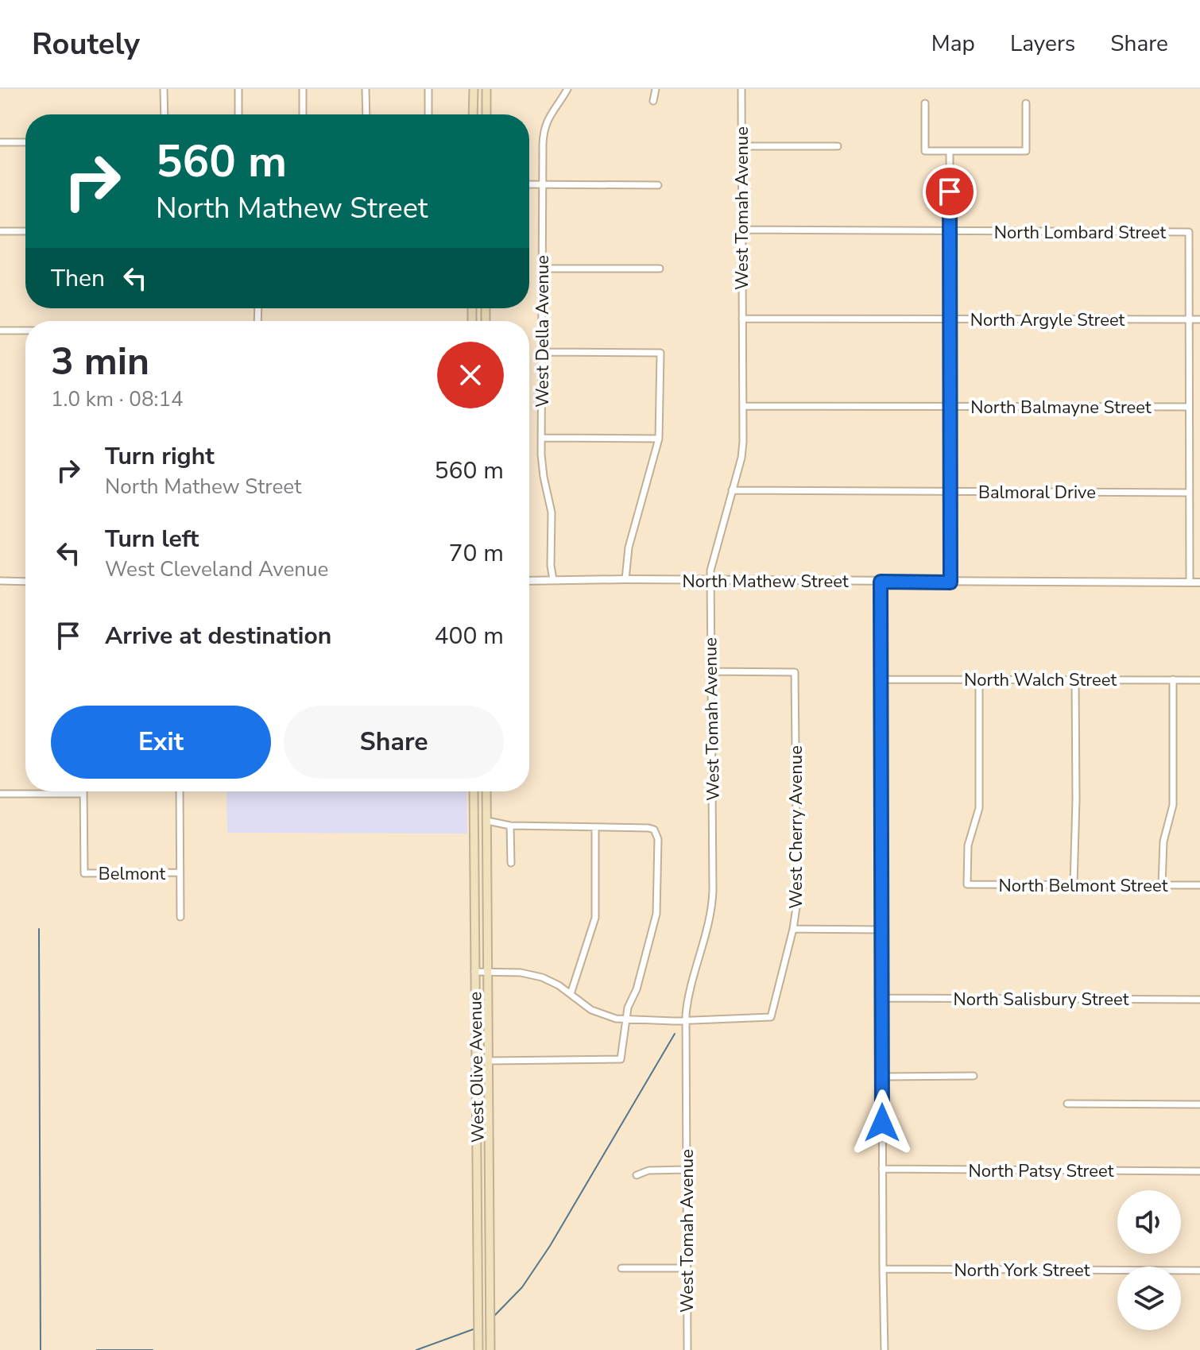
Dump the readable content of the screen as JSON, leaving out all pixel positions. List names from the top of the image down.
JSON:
{
  "streets": {
    "main road": ["West Olive Avenue"],
    "street": [
      "West Tomah Avenue",
      "North Lombard Street",
      "North Argyle Street",
      "West Della Avenue",
      "North Balmayne Street",
      "Balmoral Drive",
      "North Mathew Street",
      "North Walch Street",
      "West Cherry Avenue",
      "Belmont",
      "North Belmont Street",
      "North Salisbury Street",
      "North Patsy Street",
      "North York Street"
    ]
  },
  "crossings": [
    ["West Tomah Avenue", "North Lombard Street"],
    ["West Tomah Avenue", "North Argyle Street"],
    ["West Tomah Avenue", "North Balmayne Street"],
    ["West Tomah Avenue", "Balmoral Drive"],
    ["West Tomah Avenue", "North Mathew Street"],
    ["West Tomah Avenue", "West Cherry Avenue"],
    ["North Lombard Street", "North Argyle Street"],
    ["West Della Avenue", "North Mathew Street"],
    ["North Walch Street", "North Belmont Street"]
  ],
  "page": {
    "header": "Routely",
    "nav": ["Map", "Layers", "Share"],
    "turn": ["560 m", "North Mathew Street"],
    "then": "Then",
    "heading": ["3 min", "1.0 km · 08:14"],
    "list": [
      {
        "name": "Turn right",
        "note": "North Mathew Street",
        "value": "560 m"
      },
      {
        "name": "Turn left",
        "note": "West Cleveland Avenue",
        "value": "70 m"
      },
      {
        "name": "Arrive at destination",
        "value": "400 m"
      }
    ],
    "buttons": ["Exit", "Share"]
  }
}
